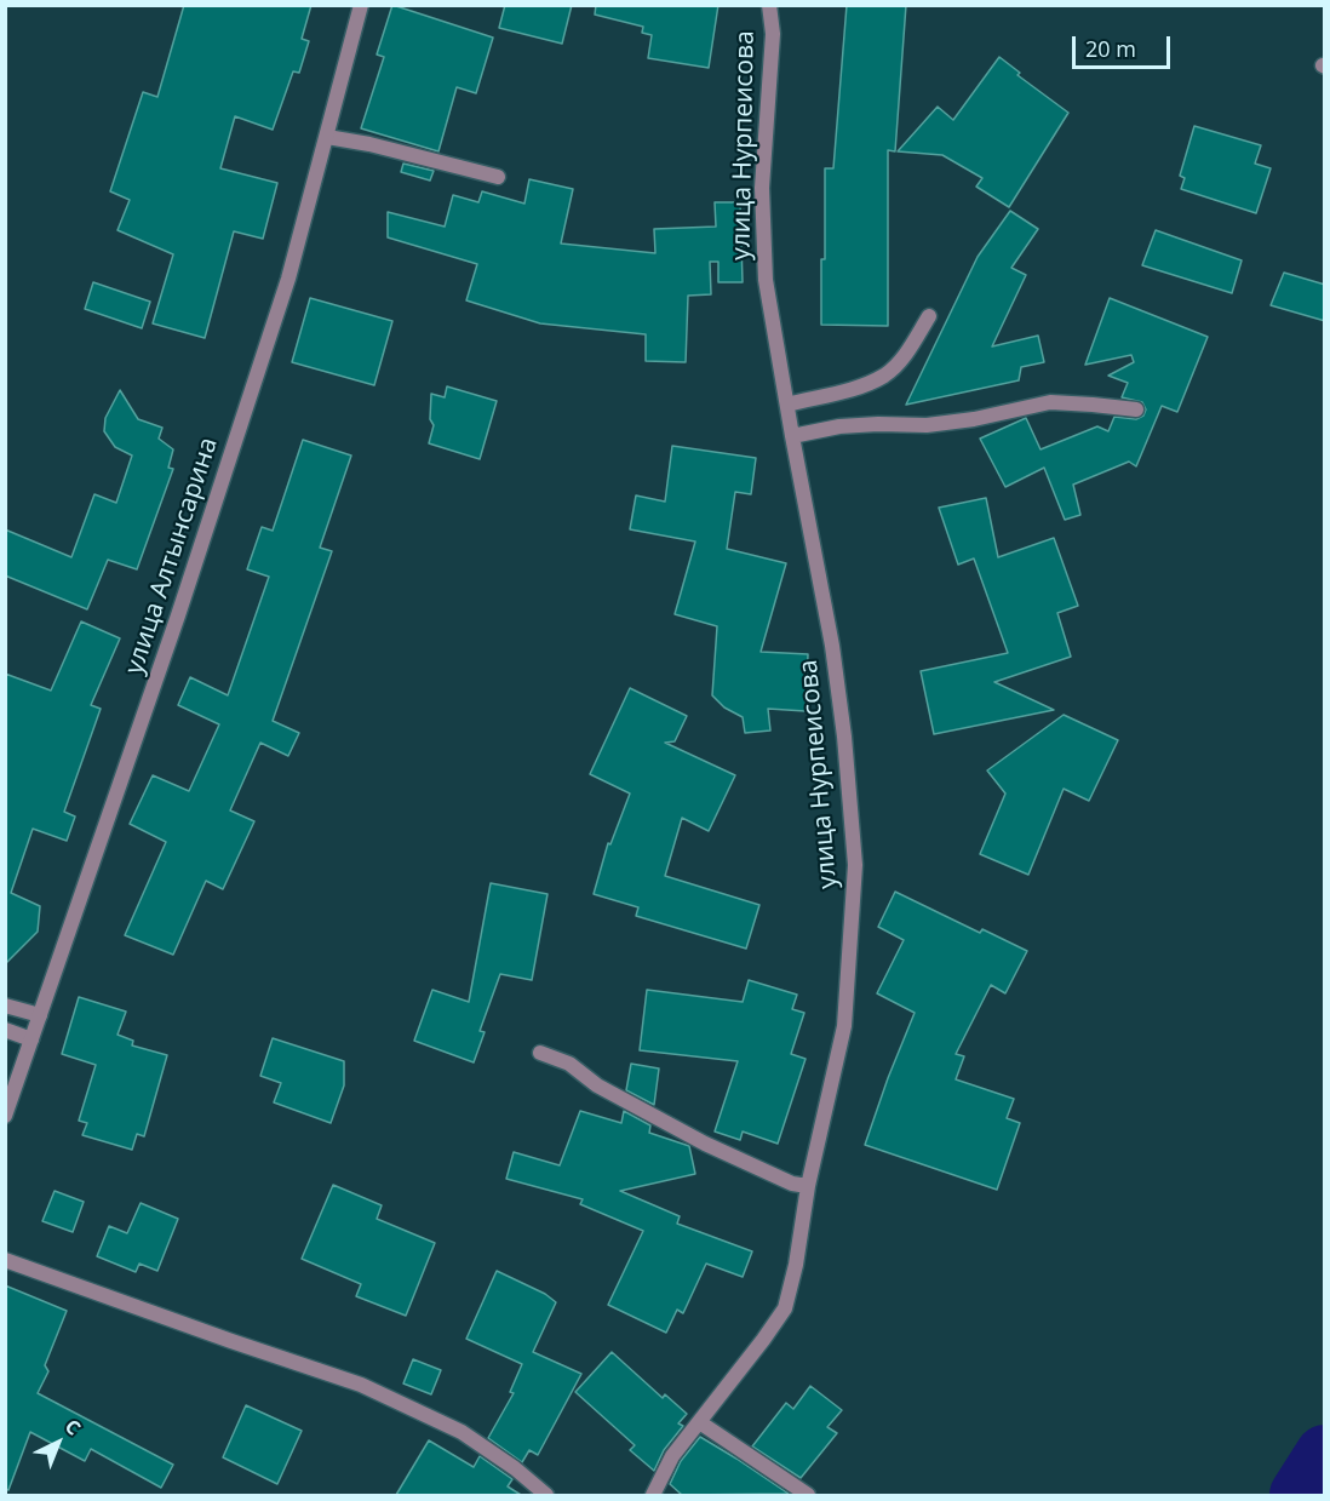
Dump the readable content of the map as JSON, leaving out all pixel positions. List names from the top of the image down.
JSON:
{
  "streets": {
    "street": ["улица Нурпеисова", "улица Алтынсарина"]
  },
  "scale_bar": "20 m",
  "north": "top right"
}
